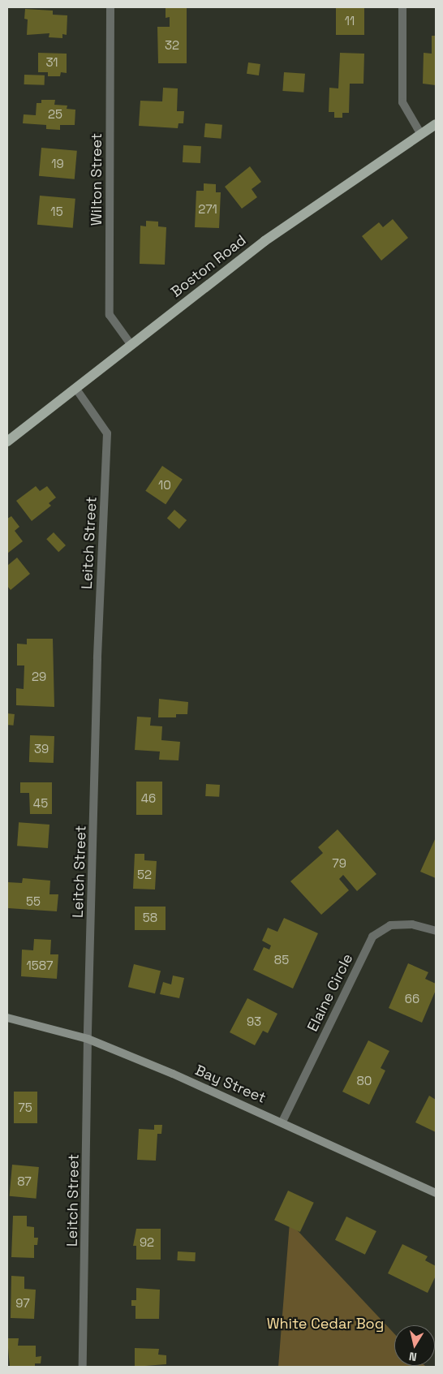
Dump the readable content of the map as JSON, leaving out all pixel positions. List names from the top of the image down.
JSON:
{
  "streets": {
    "main road": ["Boston Road", "Bay Street"],
    "street": ["Wilton Street", "Leitch Street", "Elaine Circle"]
  },
  "crossings": [
    ["Wilton Street", "Boston Road"],
    ["Boston Road", "Leitch Street"],
    ["Leitch Street", "Bay Street"],
    ["Elaine Circle", "Bay Street"]
  ],
  "parks": ["White Cedar Bog"],
  "house_numbers": [
    "11",
    "32",
    "31",
    "25",
    "19",
    "271",
    "15",
    "10",
    "29",
    "39",
    "46",
    "45",
    "79",
    "52",
    "55",
    "58",
    "85",
    "1587",
    "66",
    "93",
    "80",
    "75",
    "87",
    "92",
    "97"
  ],
  "north": "bottom"
}
